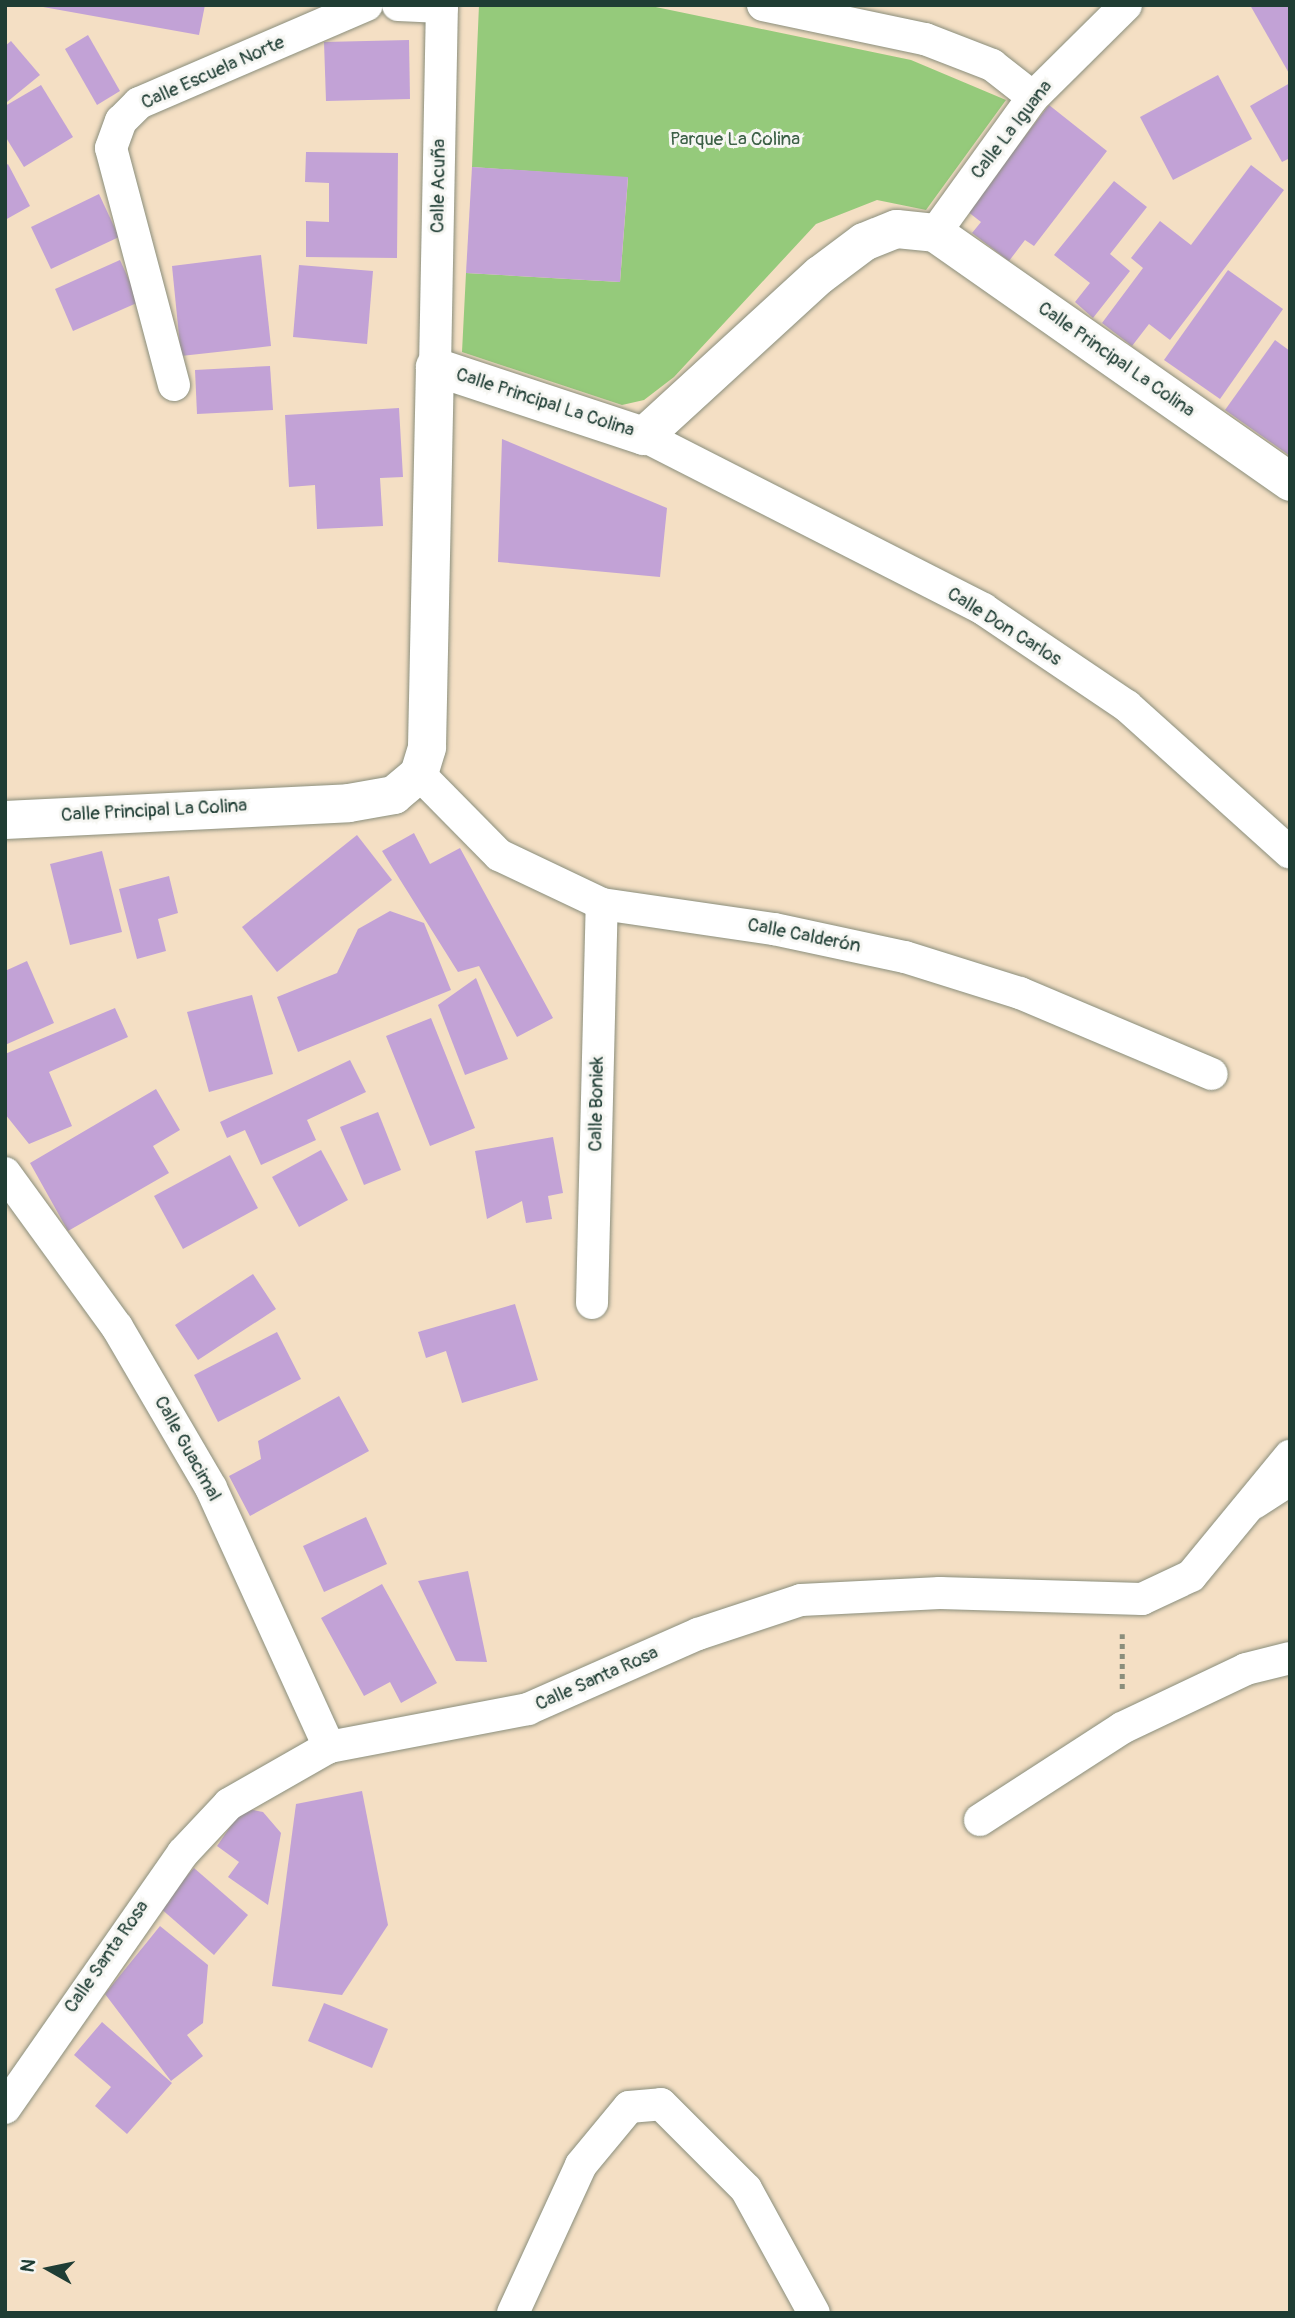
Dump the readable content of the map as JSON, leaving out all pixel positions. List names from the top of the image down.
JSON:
{
  "streets": {
    "street": [
      "Calle Escuela Norte",
      "Calle La Iguana",
      "Calle Acuña",
      "Calle Principal La Colina",
      "Calle Don Carlos",
      "Calle Calderón",
      "Calle Boniek",
      "Calle Guacimal",
      "Calle Santa Rosa"
    ]
  },
  "crossings": [
    ["Calle La Iguana", "Calle Principal La Colina"],
    ["Calle Acuña", "Calle Principal La Colina"],
    ["Calle Principal La Colina", "Calle Don Carlos"],
    ["Calle Principal La Colina", "Calle Calderón"],
    ["Calle Calderón", "Calle Boniek"],
    ["Calle Guacimal", "Calle Santa Rosa"]
  ],
  "parks": ["Parque La Colina"],
  "north": "left"
}
